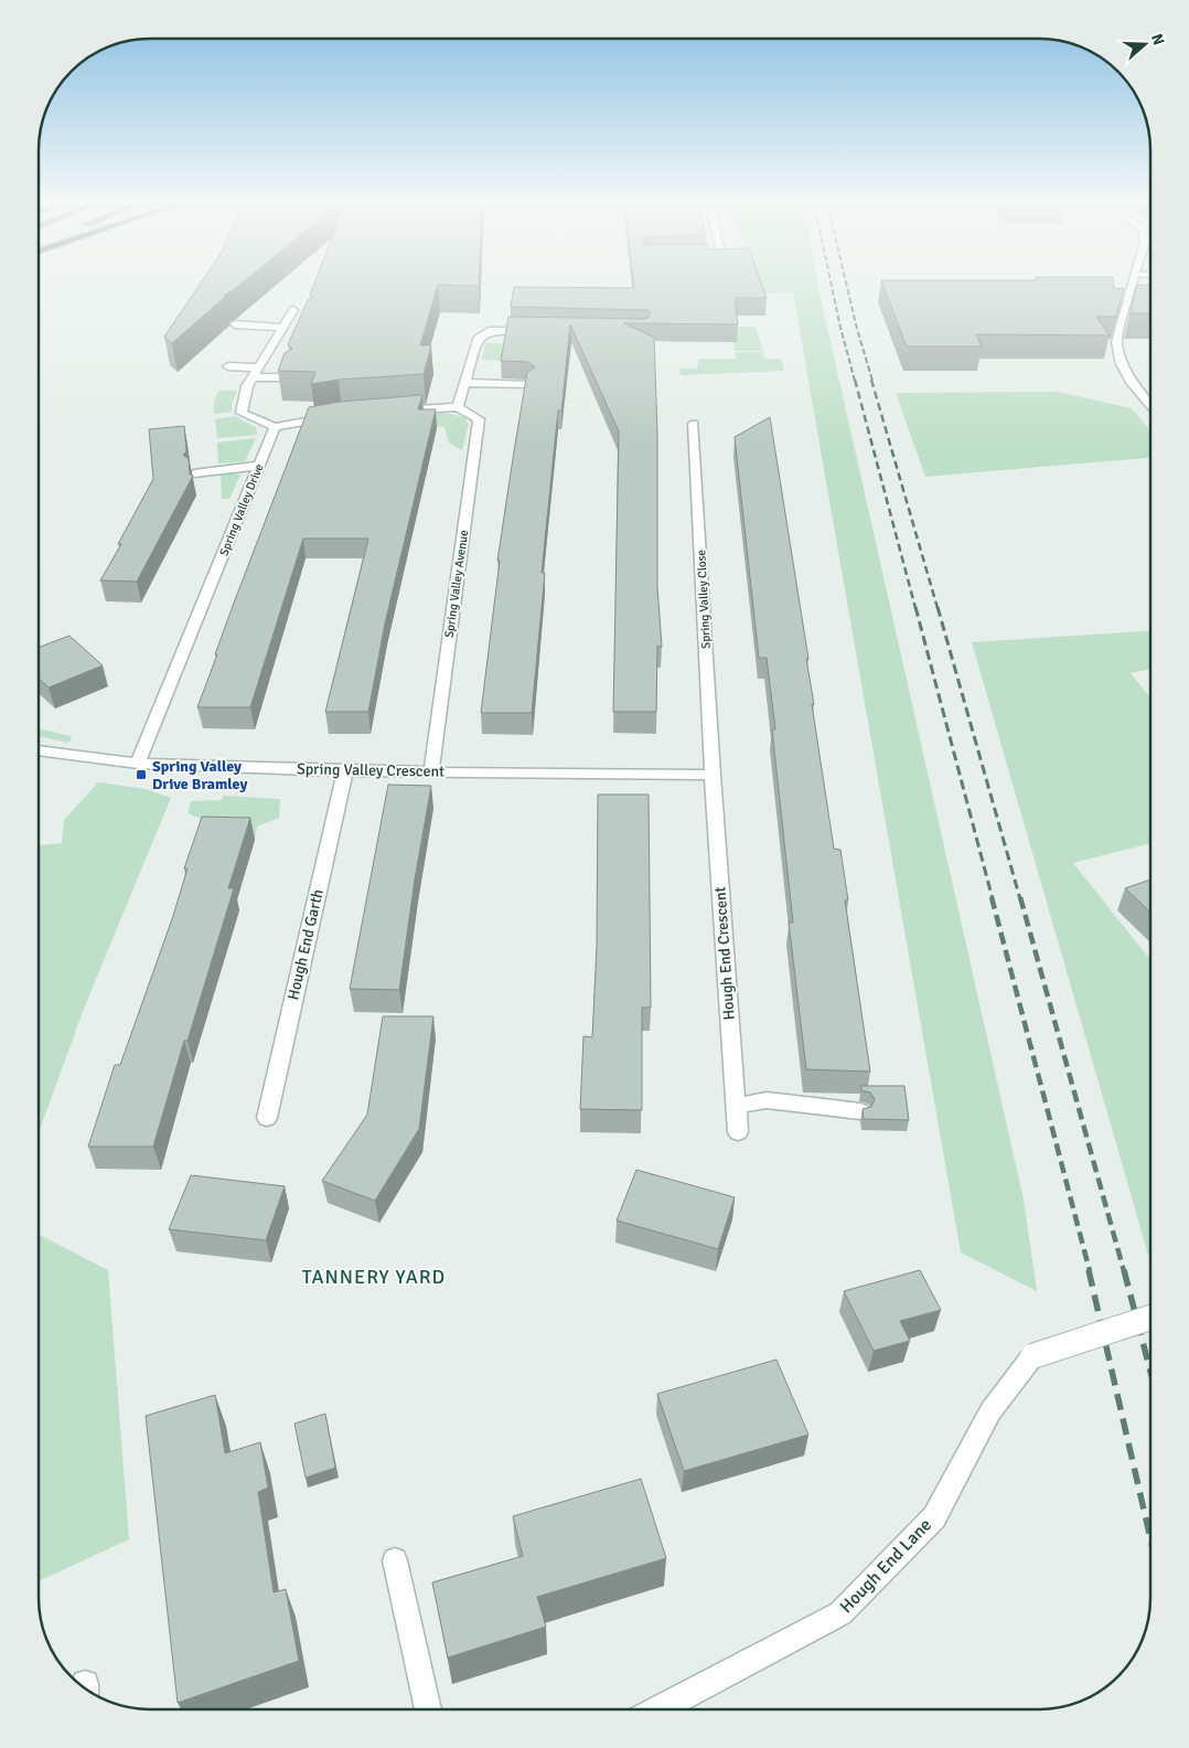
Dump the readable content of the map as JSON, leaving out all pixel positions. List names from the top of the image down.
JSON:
{
  "streets": {
    "street": [
      "Spring Valley Drive",
      "Spring Valley Avenue",
      "Spring Valley Close",
      "Spring Valley Crescent",
      "Hough End Garth",
      "Hough End Crescent",
      "Hough End Lane"
    ]
  },
  "crossings": [
    ["Spring Valley Drive", "Spring Valley Crescent"],
    ["Spring Valley Avenue", "Spring Valley Crescent"],
    ["Spring Valley Close", "Spring Valley Crescent"],
    ["Spring Valley Close", "Hough End Crescent"],
    ["Spring Valley Crescent", "Hough End Garth"],
    ["Spring Valley Crescent", "Hough End Crescent"]
  ],
  "districts": ["TANNERY YARD"],
  "places": {
    "transit": ["Spring Valley Drive Bramley"]
  },
  "north": "right"
}
